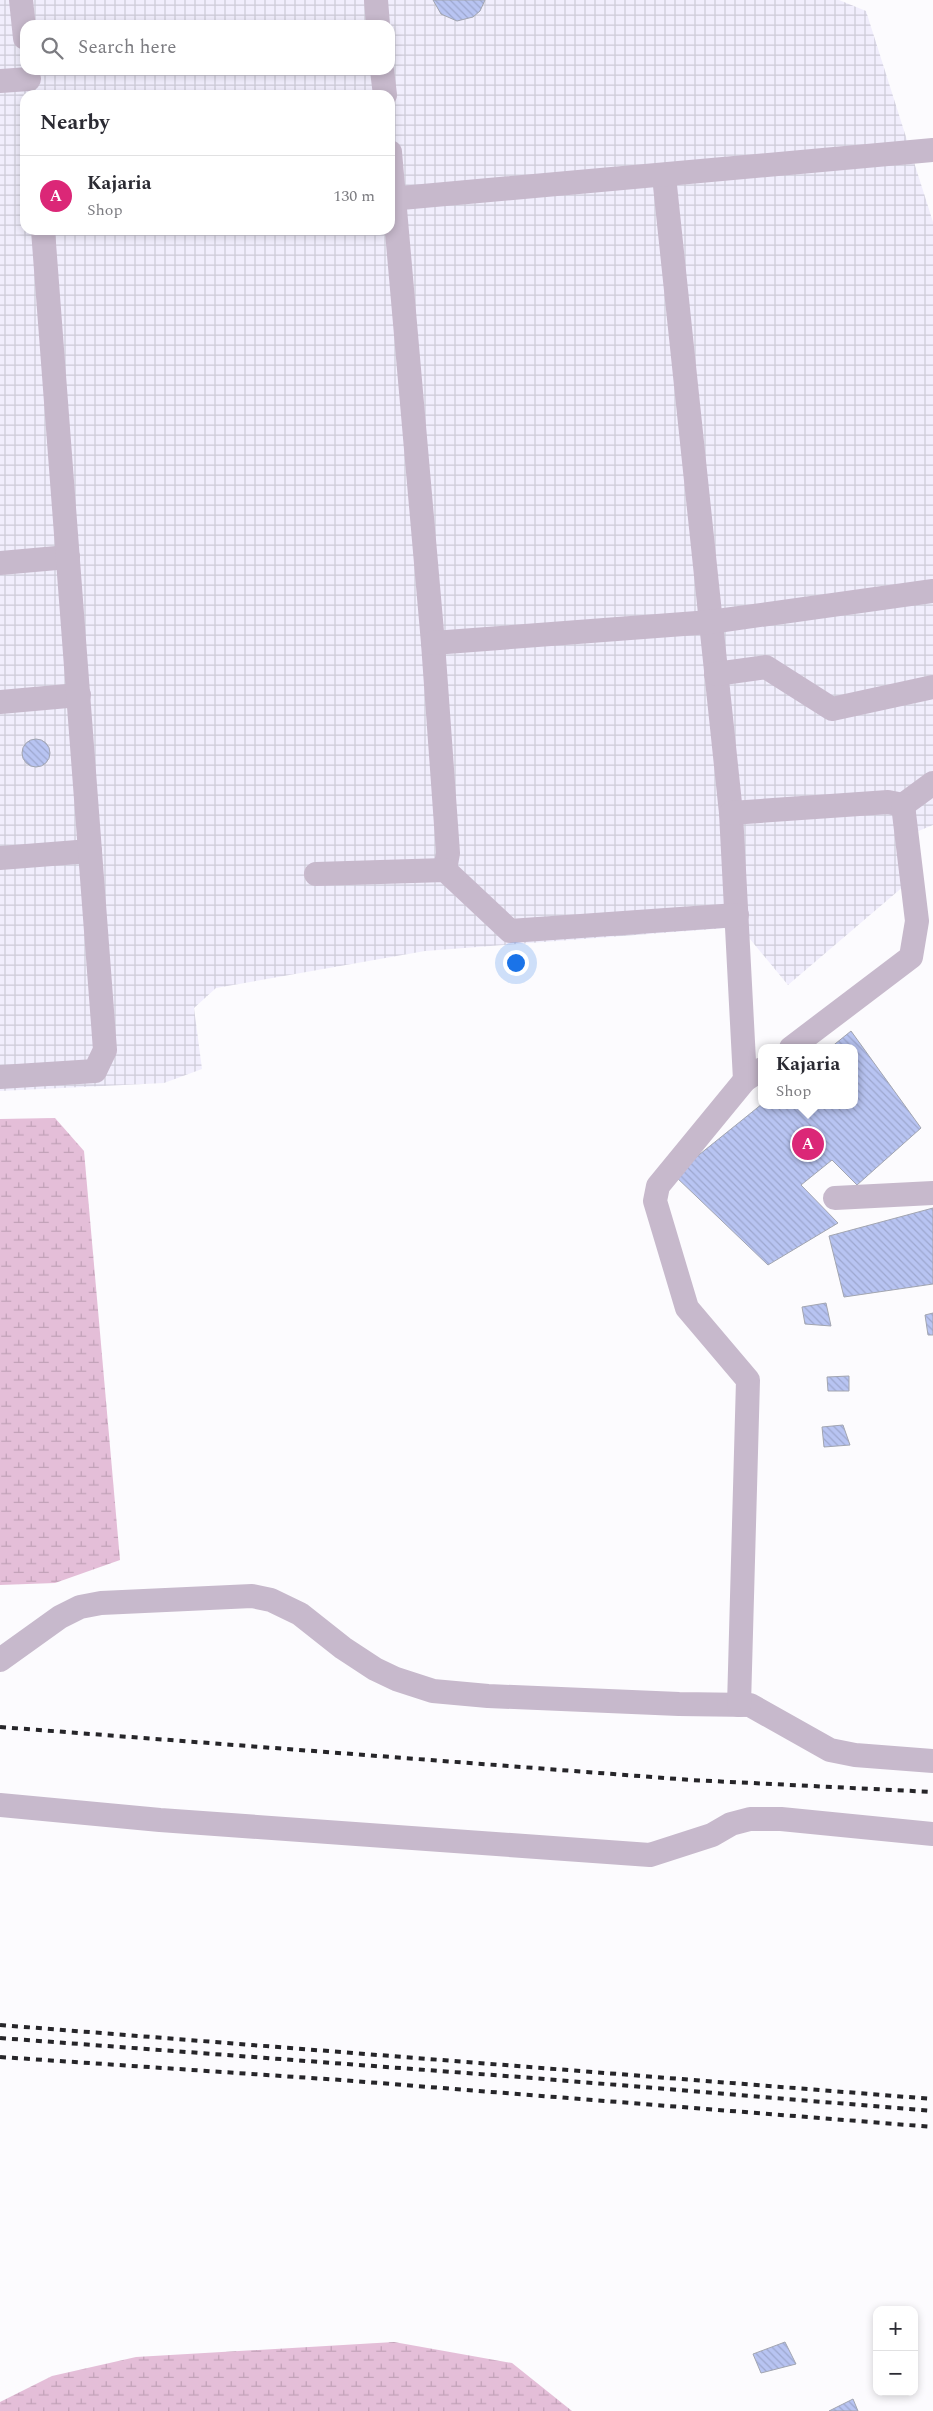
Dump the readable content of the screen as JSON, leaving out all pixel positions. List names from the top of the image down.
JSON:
{
  "page": {
    "search": "Search here",
    "heading": "Nearby",
    "list": [
      {
        "mark": "A",
        "name": "Kajaria",
        "note": "Shop",
        "value": "130 m"
      }
    ],
    "popup": ["Kajaria", "Shop"],
    "pins": "A",
    "map_buttons": ["+", "−"]
  }
}
